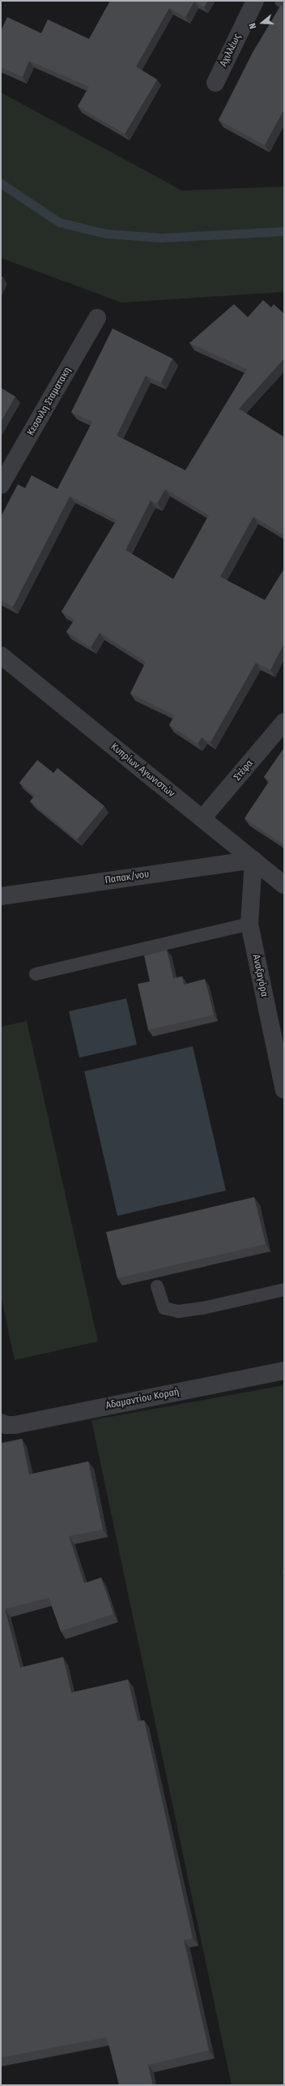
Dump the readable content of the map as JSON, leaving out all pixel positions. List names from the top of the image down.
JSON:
{
  "streets": {
    "street": [
      "Αχιλλέως",
      "Κεσανλη Σταματακη",
      "Κυπρίων Αγωνιστών",
      "Στέφα",
      "Παπακ/νου",
      "Αναξαγόρα",
      "Αδαμαντίου Κοραή"
    ]
  },
  "crossings": [
    ["Κυπρίων Αγωνιστών", "Στέφα"],
    ["Κυπρίων Αγωνιστών", "Παπακ/νου"],
    ["Κυπρίων Αγωνιστών", "Αναξαγόρα"],
    ["Παπακ/νου", "Αναξαγόρα"]
  ],
  "north": "left"
}
